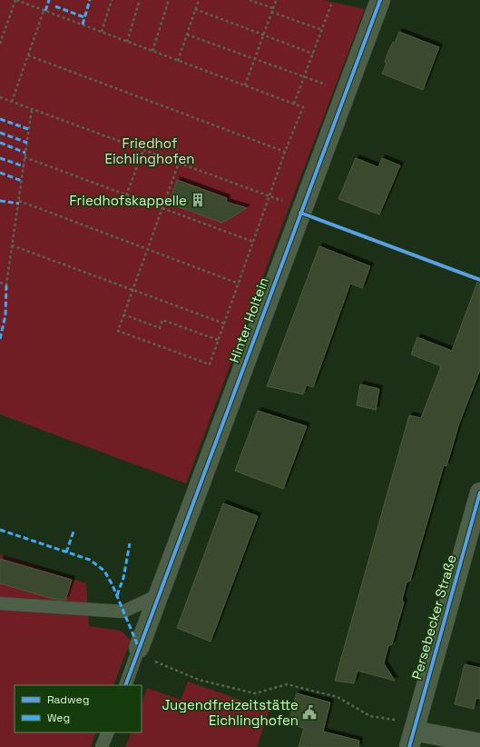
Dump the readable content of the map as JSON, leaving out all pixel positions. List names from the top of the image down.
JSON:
{
  "streets": {
    "street": ["Hinter Holtein", "Persebecker Straße"]
  },
  "parks": ["Friedhof Eichlinghofen"],
  "places": {
    "building": ["Friedhofskappelle"],
    "public building": ["Jugendfreizeitstätte Eichlinghofen"]
  },
  "legend": ["Radweg", "Weg"]
}
